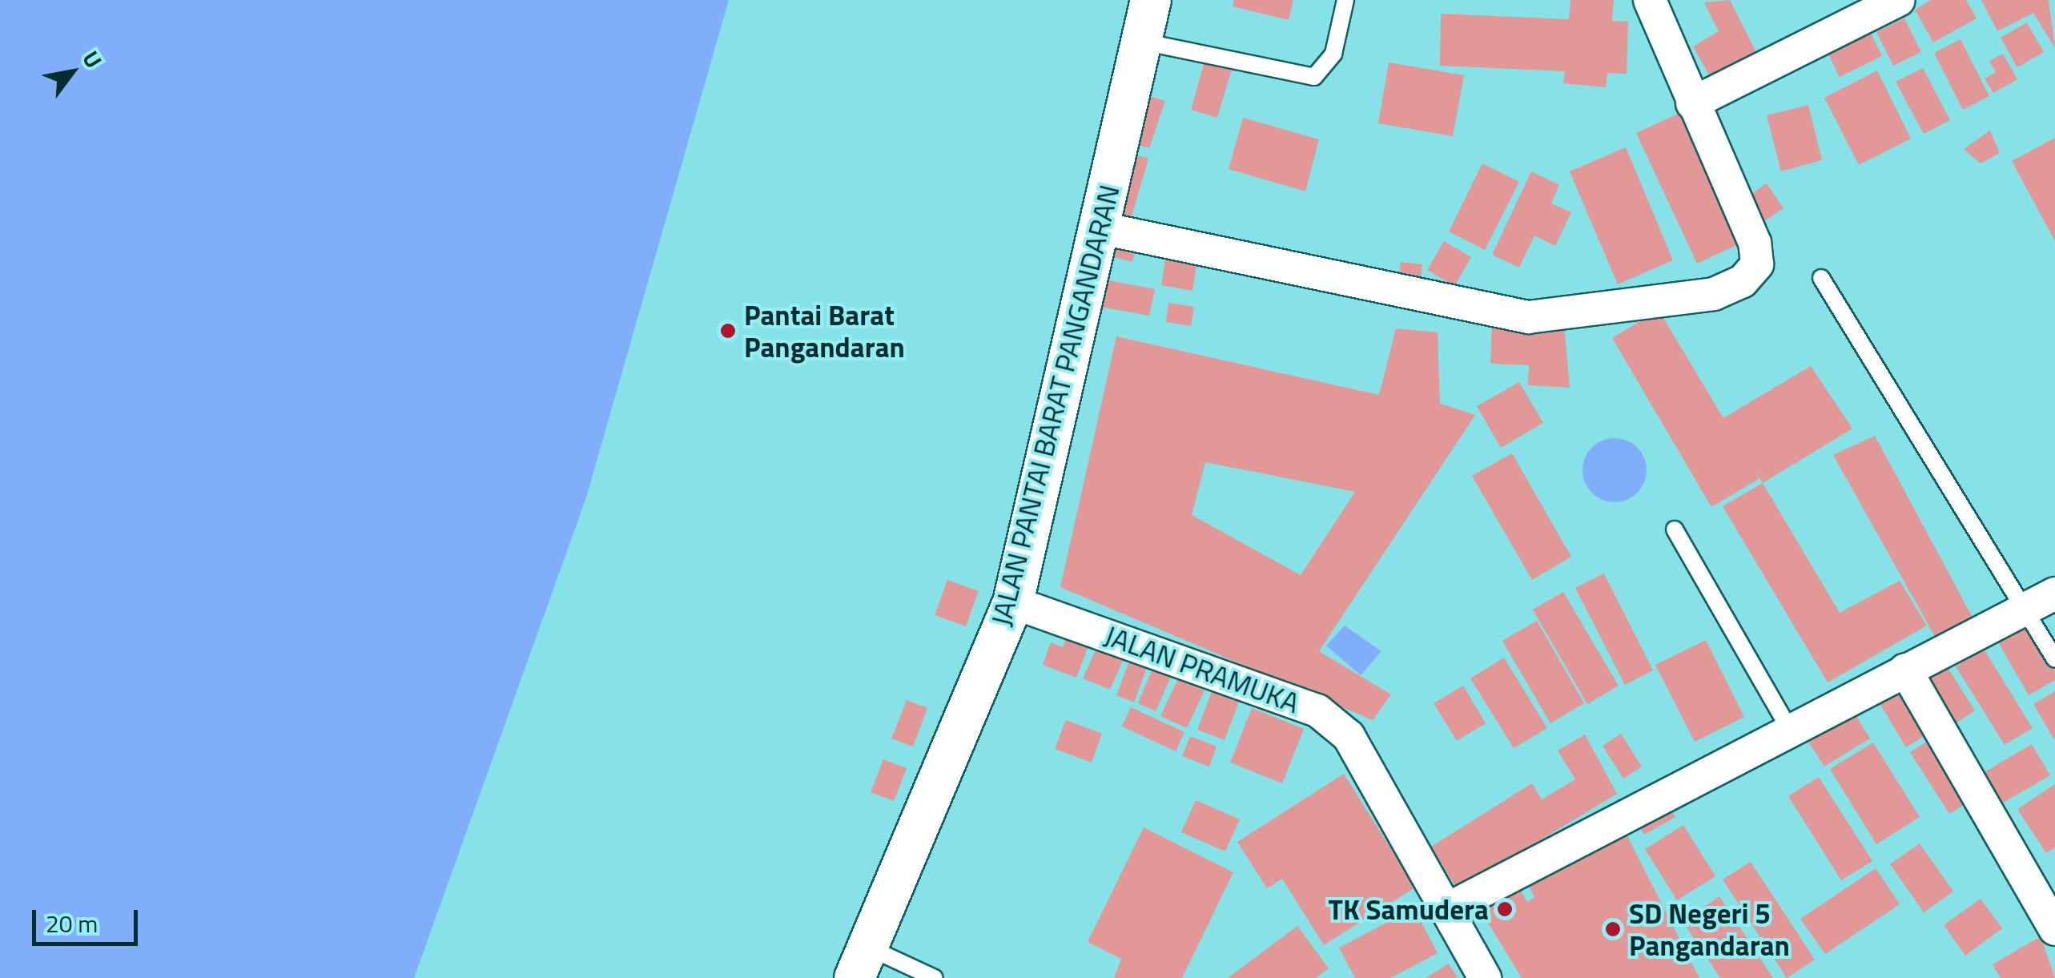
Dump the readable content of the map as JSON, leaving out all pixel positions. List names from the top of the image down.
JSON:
{
  "streets": {
    "street": ["JALAN PANTAI BARAT PANGANDARAN", "JALAN PRAMUKA"]
  },
  "crossings": [
    ["JALAN PANTAI BARAT PANGANDARAN", "JALAN PRAMUKA"]
  ],
  "places": ["Pantai Barat Pangandaran", "TK Samudera", "SD Negeri 5 Pangandaran"],
  "scale_bar": "20 m",
  "north": "top right"
}
